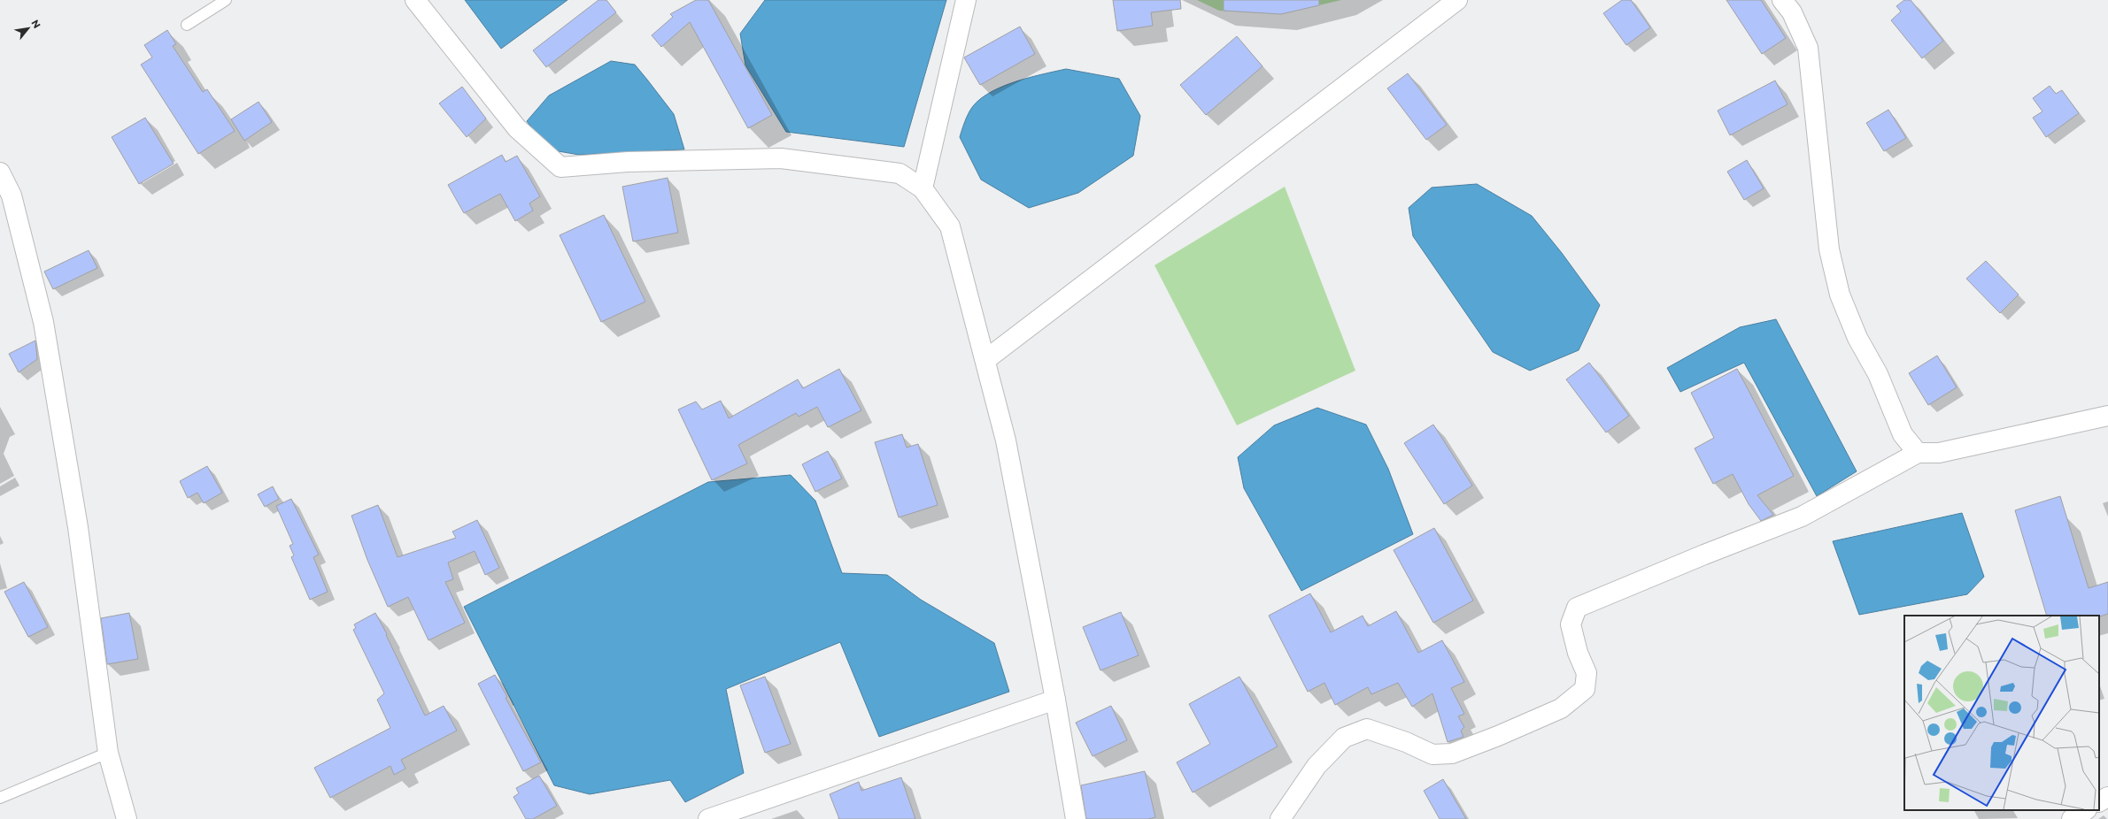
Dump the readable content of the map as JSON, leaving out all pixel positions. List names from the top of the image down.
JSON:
{
  "north": "top right"
}
